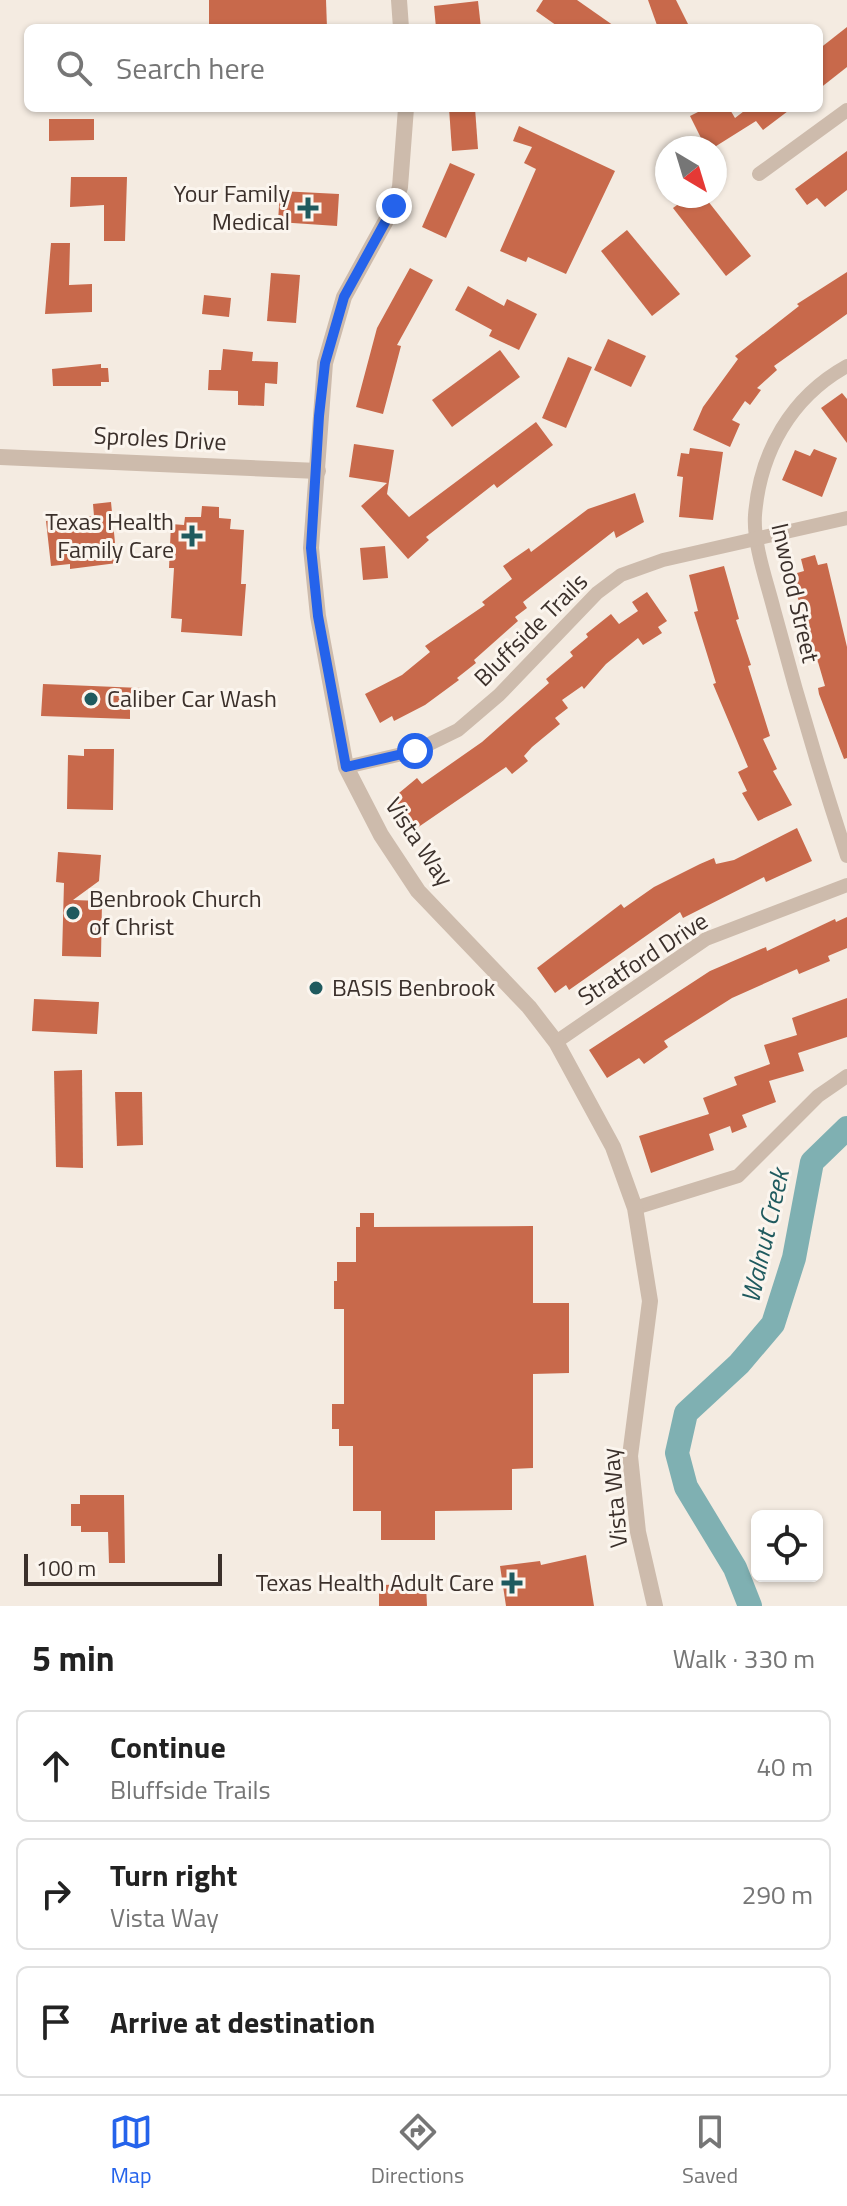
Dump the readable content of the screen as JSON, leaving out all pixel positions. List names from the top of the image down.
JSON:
{
  "streets": {
    "street": [
      "Sproles Drive",
      "Inwood Street",
      "Bluffside Trails",
      "Vista Way",
      "Stratford Drive"
    ]
  },
  "crossings": [
    ["Sproles Drive", "Vista Way"],
    ["Inwood Street", "Bluffside Trails"],
    ["Bluffside Trails", "Vista Way"],
    ["Vista Way", "Stratford Drive"]
  ],
  "water": ["Walnut Creek"],
  "places": {
    "health": ["Your Family Medical", "Texas Health Family Care", "Texas Health Adult Care"],
    "other": ["Caliber Car Wash", "Benbrook Church of Christ", "BASIS Benbrook"]
  },
  "scale_bar": "100 m",
  "north": "bottom right",
  "page": {
    "search": "Search here",
    "scale": "100 m",
    "heading": ["5 min", "Walk · 330 m"],
    "list": [
      ["Continue", "Bluffside Trails", "40 m"],
      ["Turn right", "Vista Way", "290 m"],
      "Arrive at destination"
    ],
    "nav": ["Map", "Directions", "Saved"]
  }
}
